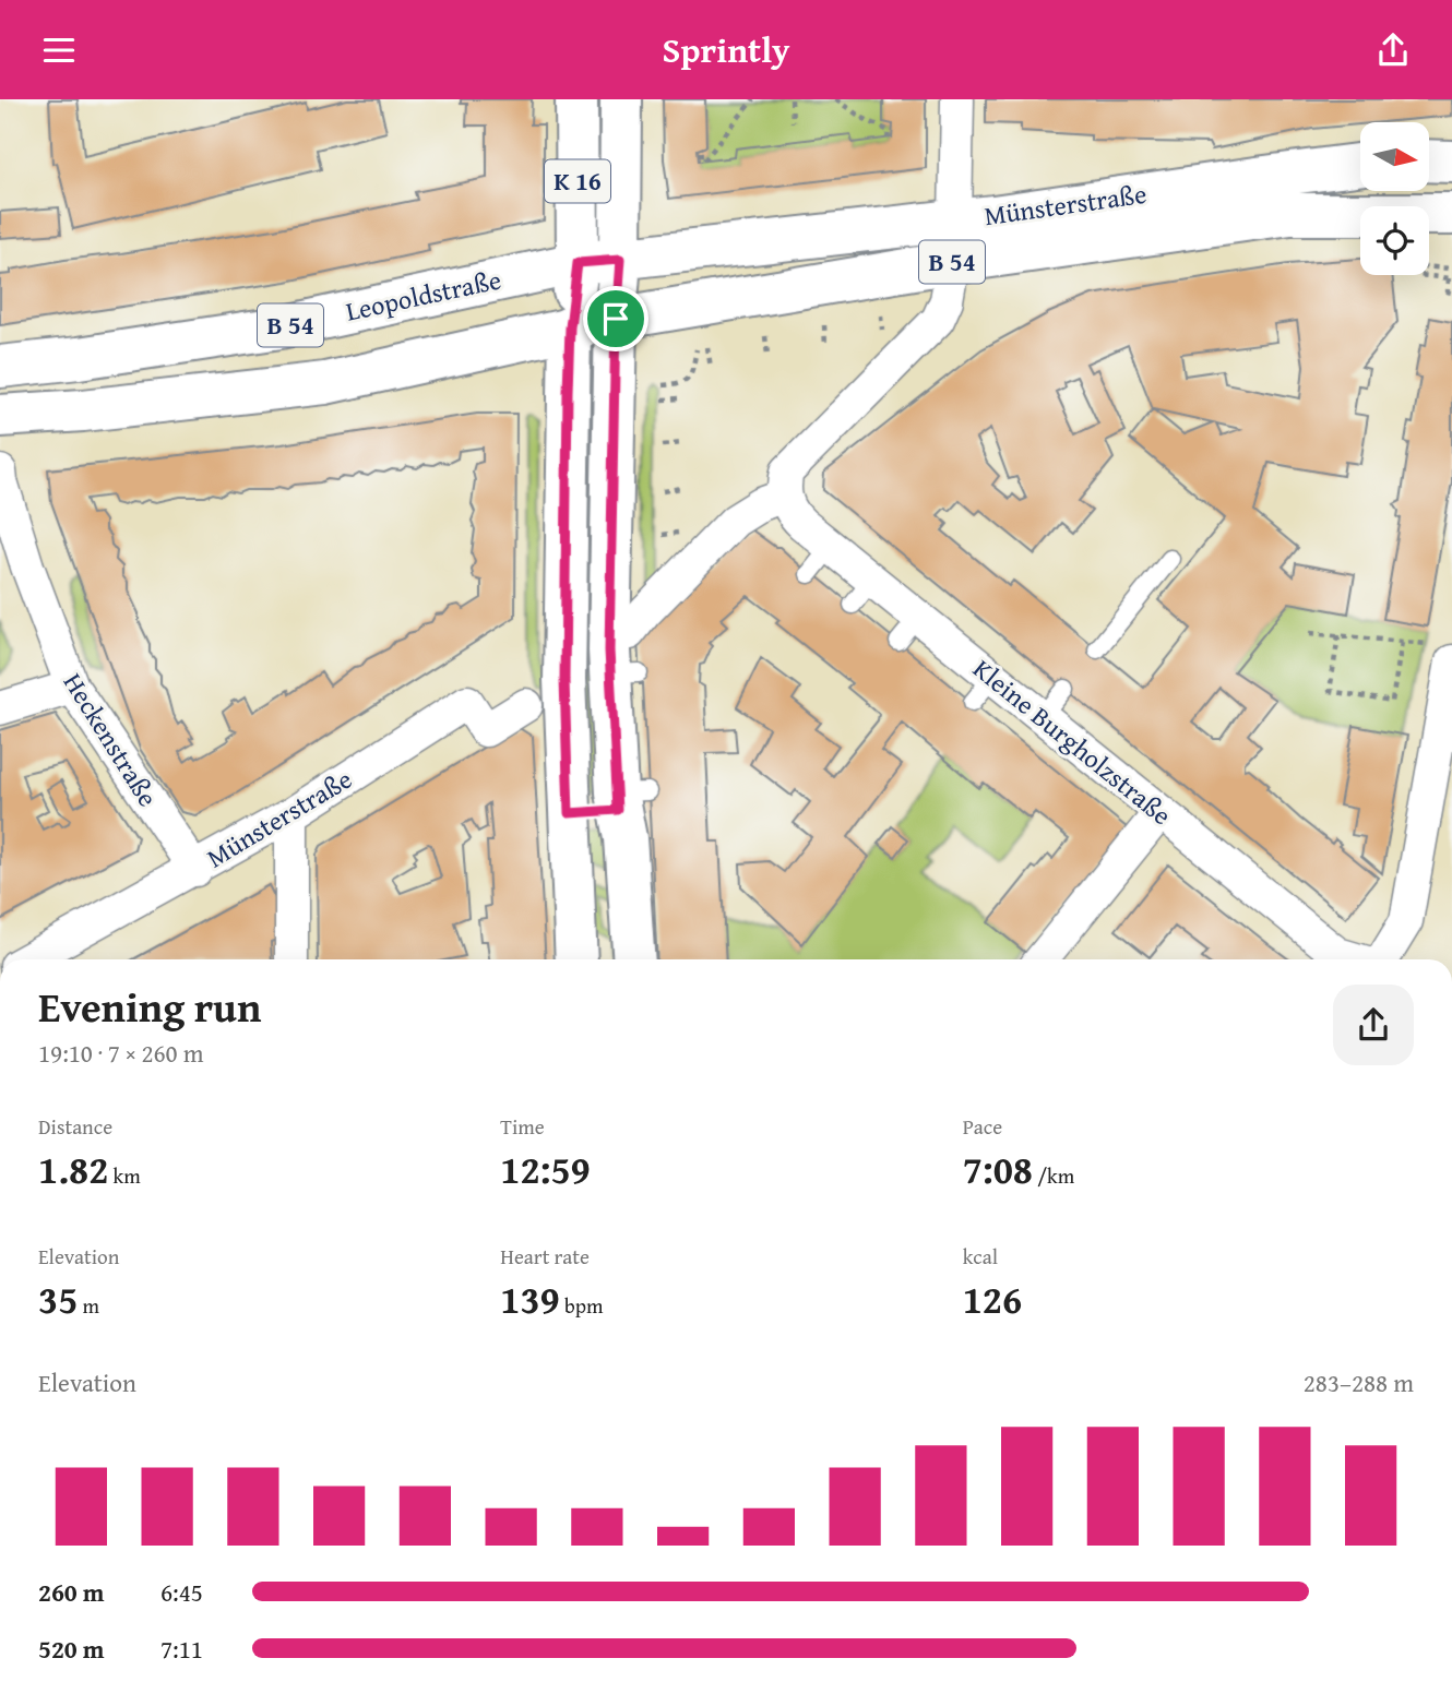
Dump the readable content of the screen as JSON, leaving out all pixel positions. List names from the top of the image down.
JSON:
{
  "streets": {
    "main road": [
      "K 16",
      "Münsterstraße",
      "B 54",
      "Leopoldstraße"
    ],
    "street": ["Heckenstraße", "Kleine Burgholzstraße"]
  },
  "crossings": [
    ["K 16", "Münsterstraße"],
    ["K 16", "B 54"],
    ["K 16", "Leopoldstraße"],
    ["Münsterstraße", "B 54"],
    ["Münsterstraße", "Leopoldstraße"],
    ["Münsterstraße", "Heckenstraße"]
  ],
  "north": "right",
  "page": {
    "header": "Sprintly",
    "heading": ["Evening run", "19:10 · 7 × 260 m"],
    "stats": [
      ["Distance", "1.82 km"],
      ["Time", "12:59"],
      ["Pace", "7:08 /km"],
      ["Elevation", "35 m"],
      ["Heart rate", "139 bpm"],
      ["kcal", "126"]
    ],
    "chart": ["Elevation", "283–288 m"],
    "list": [
      {
        "name": "260 m",
        "note": "6:45"
      },
      {
        "name": "520 m",
        "note": "7:11"
      }
    ]
  }
}
